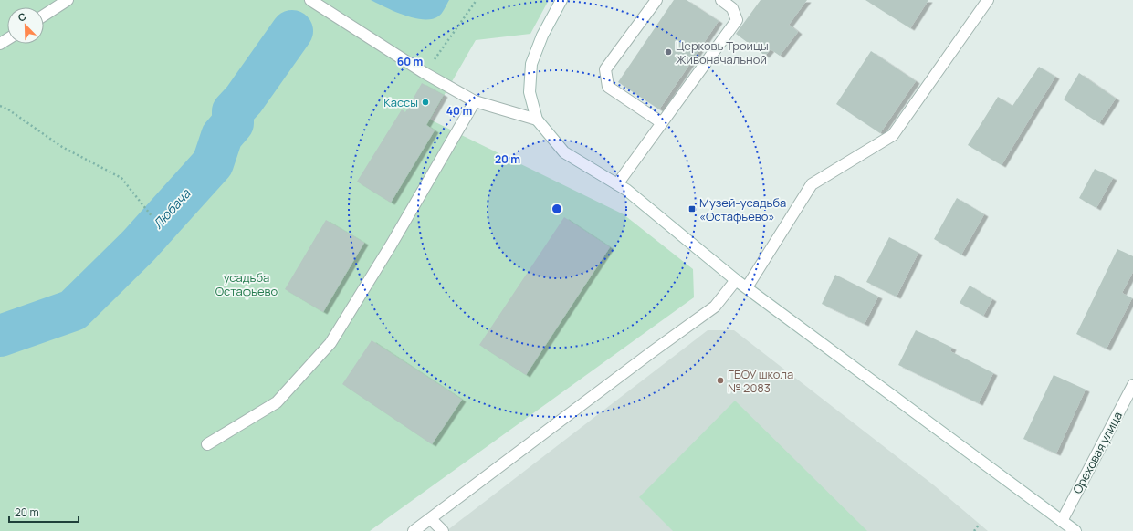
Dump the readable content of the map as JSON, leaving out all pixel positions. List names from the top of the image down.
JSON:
{
  "streets": {
    "street": ["Ореховая улица"]
  },
  "water": ["Любача"],
  "parks": ["усадьба Остафьево"],
  "places": {
    "other": ["Церковь Троицы Живоначальной", "Кассы", "ГБОУ школа № 2083"],
    "transit": ["Музей-усадьба «Остафьево»"]
  },
  "scale_bar": "20 m",
  "north": "top left",
  "rings": ["60 m", "40 m", "20 m"]
}
